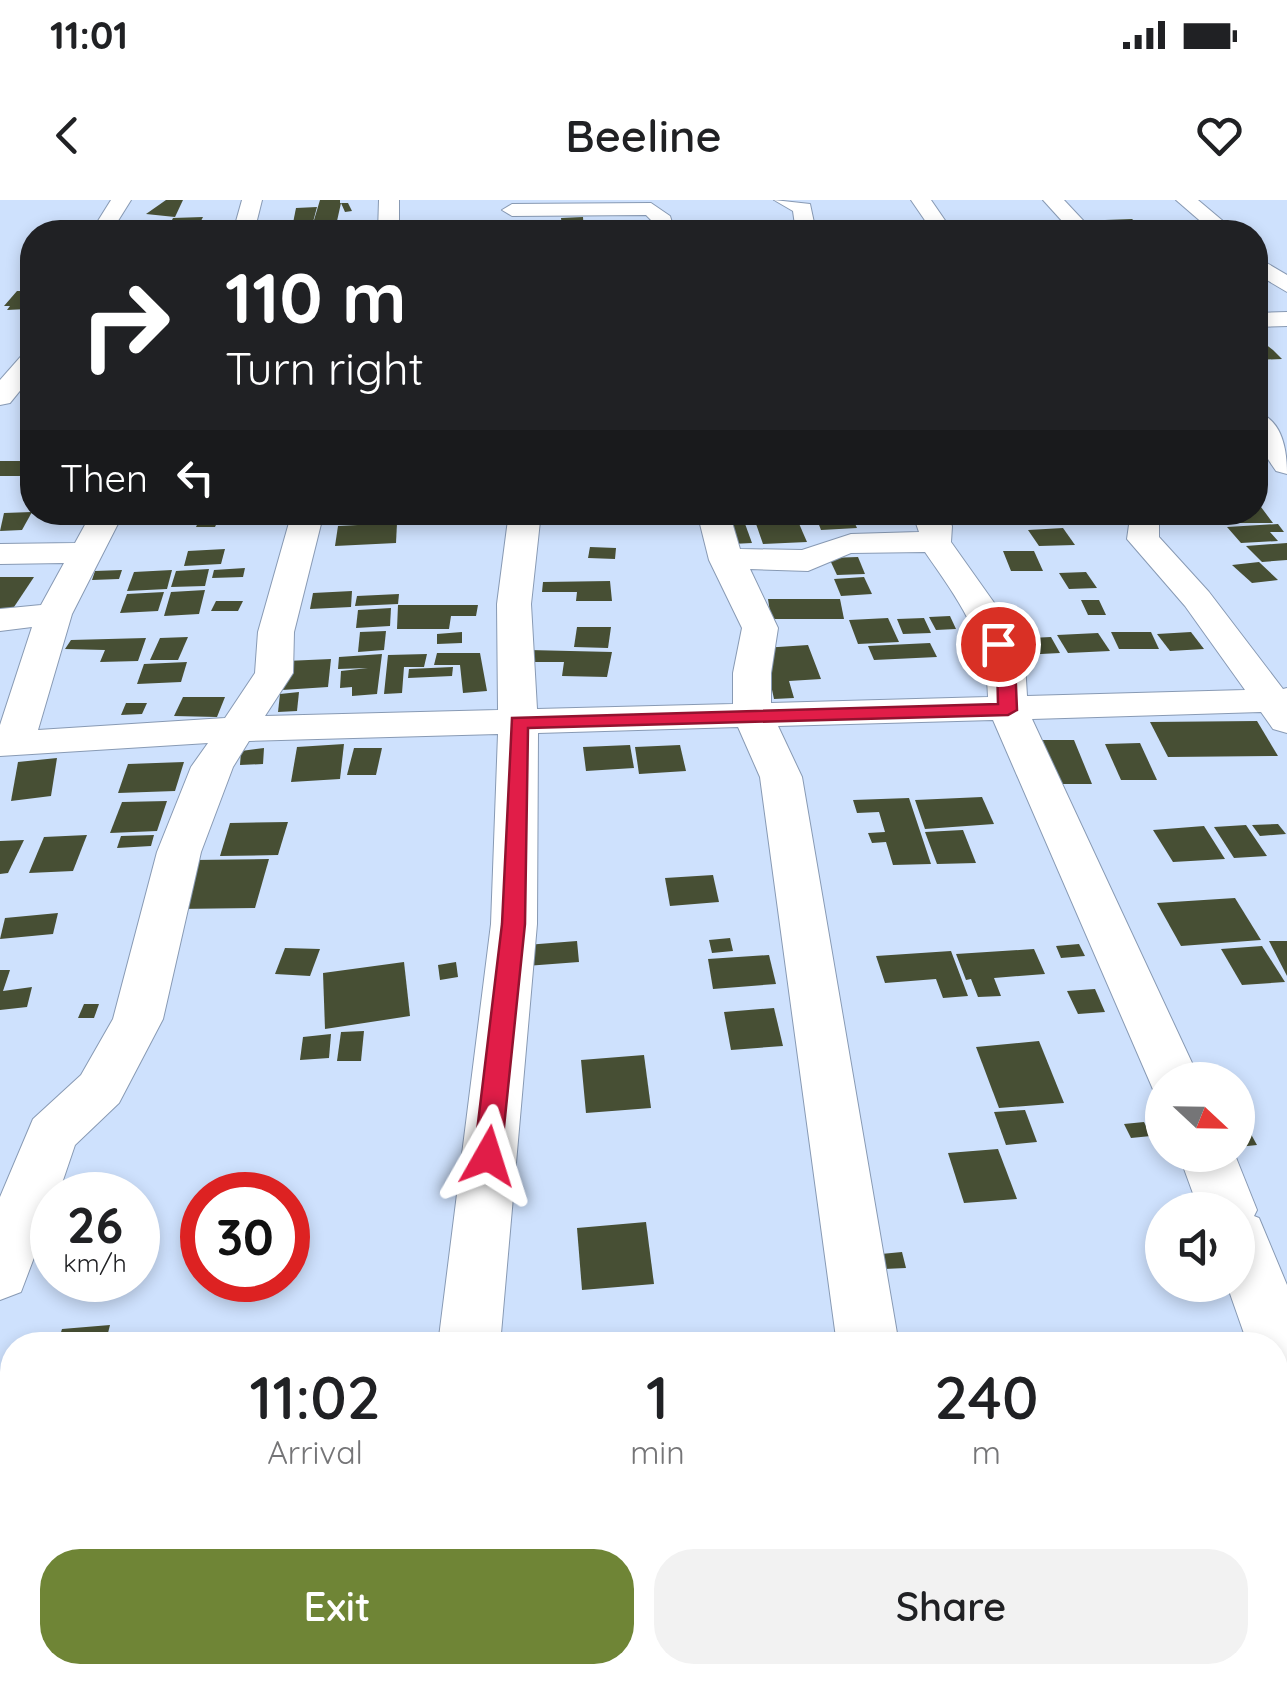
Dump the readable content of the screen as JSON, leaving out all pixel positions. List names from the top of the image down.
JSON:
{
  "north": "right",
  "page": {
    "status": "11:01",
    "header": "Beeline",
    "turn": ["110 m", "Turn right"],
    "then": "Then",
    "speed": "26 km/h",
    "limit": "30",
    "eta": [
      "11:02",
      "Arrival",
      "1",
      "min",
      "240",
      "m"
    ],
    "buttons": ["Exit", "Share"]
  }
}
